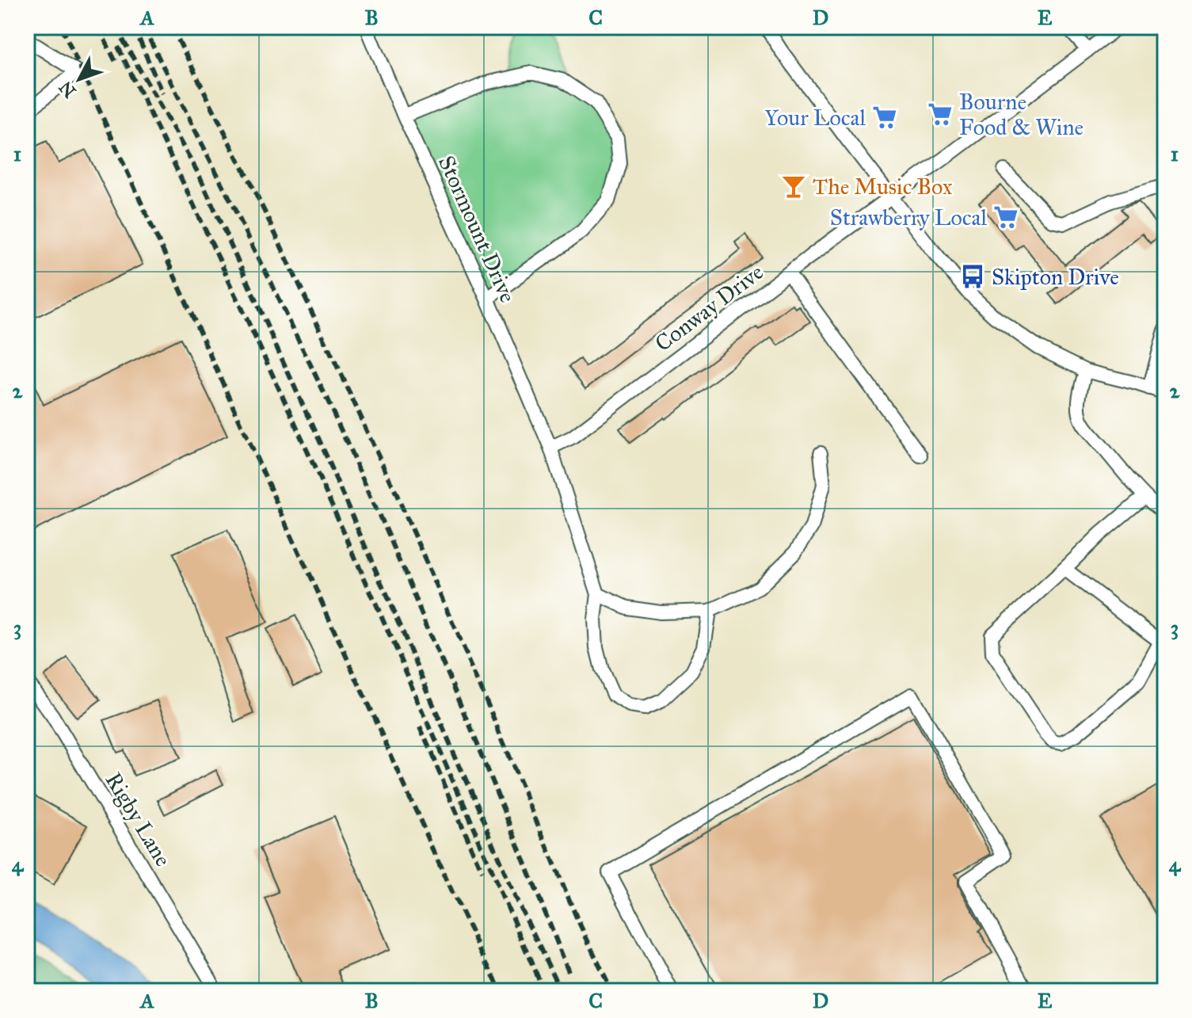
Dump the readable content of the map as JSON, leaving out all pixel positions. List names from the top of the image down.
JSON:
{
  "streets": {
    "street": ["Stormount Drive", "Conway Drive", "Rigby Lane"]
  },
  "crossings": [
    ["Stormount Drive", "Conway Drive"]
  ],
  "places": {
    "supermarket": ["Bourne Food & Wine", "Your Local", "Strawberry Local"],
    "bar": ["The Music Box"],
    "bus stop": ["Skipton Drive"]
  },
  "north": "bottom left",
  "grid": {
    "columns": [
      "A",
      "B",
      "C",
      "D",
      "E"
    ],
    "rows": [
      "1",
      "2",
      "3",
      "4"
    ]
  }
}
